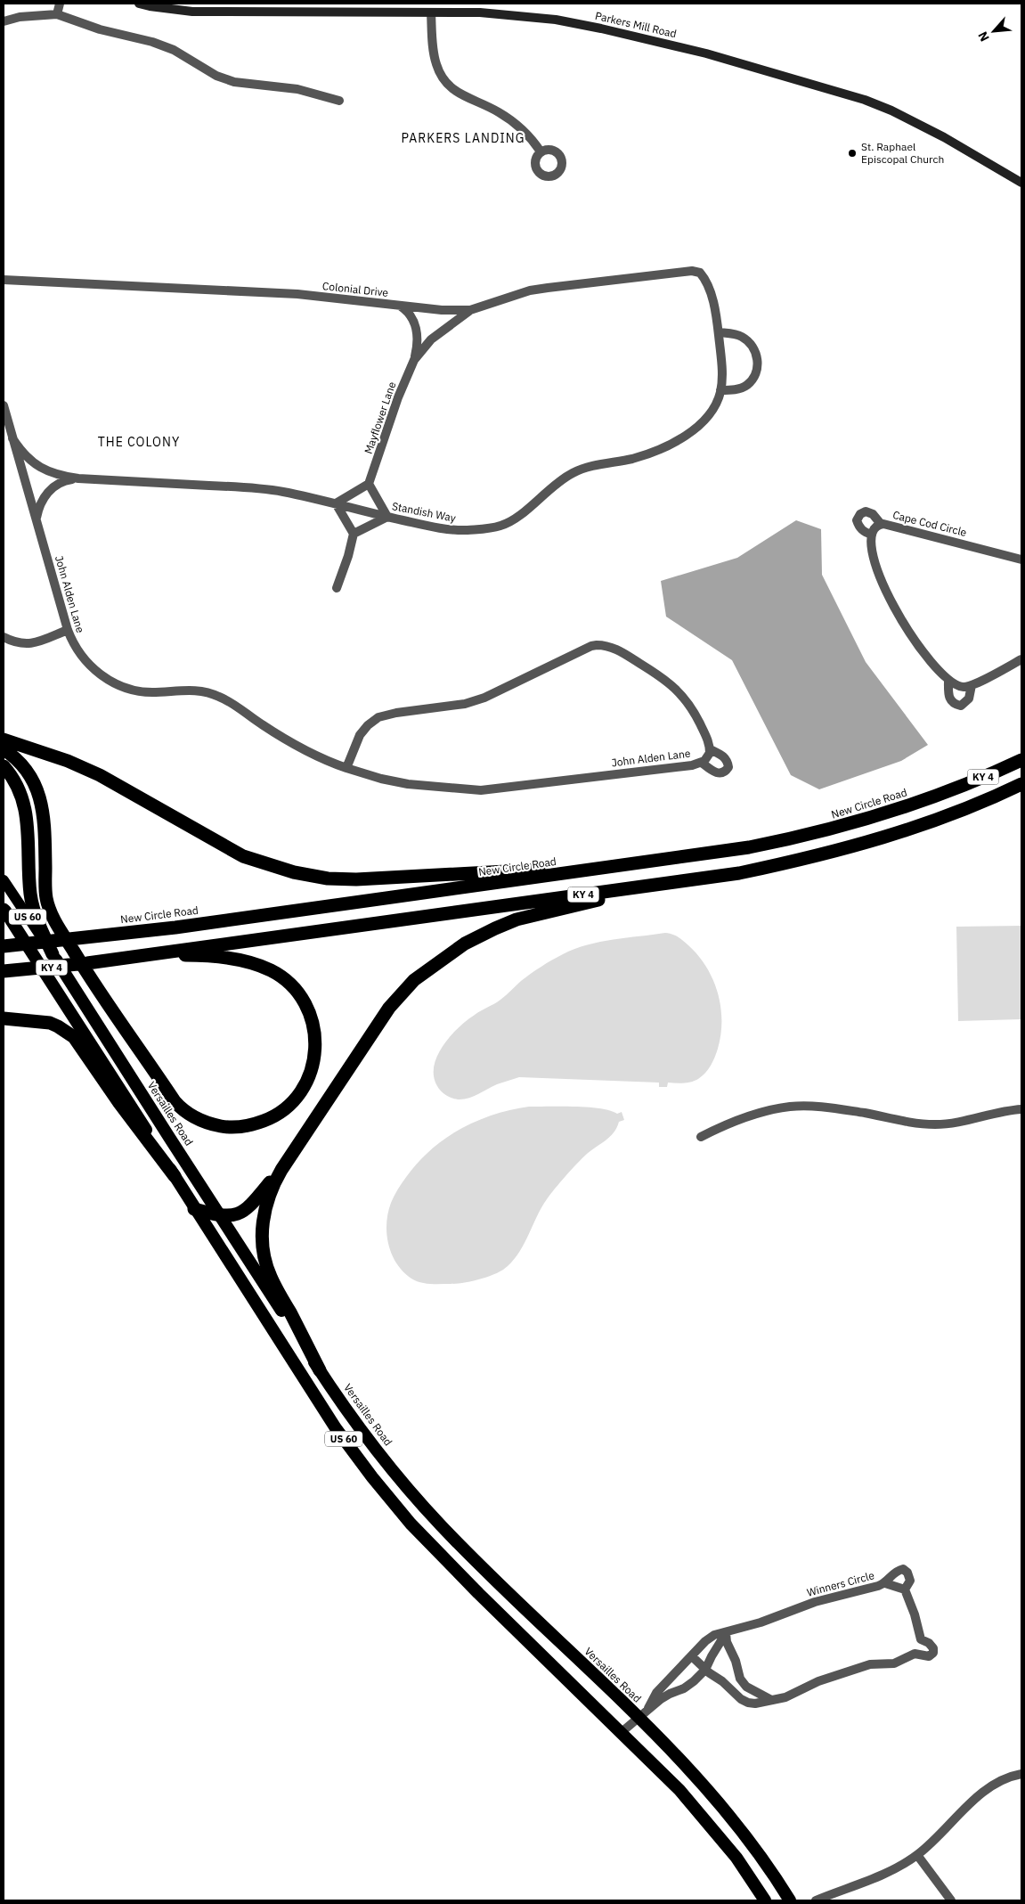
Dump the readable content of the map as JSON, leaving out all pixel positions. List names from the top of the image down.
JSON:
{
  "streets": {
    "highway": [
      "KY 4",
      "New Circle Road",
      "US 60",
      "Versailles Road"
    ],
    "main road": ["Parkers Mill Road"],
    "street": [
      "Colonial Drive",
      "Mayflower Lane",
      "Standish Way",
      "Cape Cod Circle",
      "John Alden Lane",
      "Winners Circle"
    ]
  },
  "crossings": [
    ["Colonial Drive", "Mayflower Lane"],
    ["Colonial Drive", "Standish Way"],
    ["Standish Way", "John Alden Lane"],
    ["US 60", "Winners Circle"],
    ["Versailles Road", "Winners Circle"]
  ],
  "districts": ["PARKERS LANDING", "THE COLONY"],
  "places": ["St. Raphael Episcopal Church"],
  "north": "bottom left"
}
